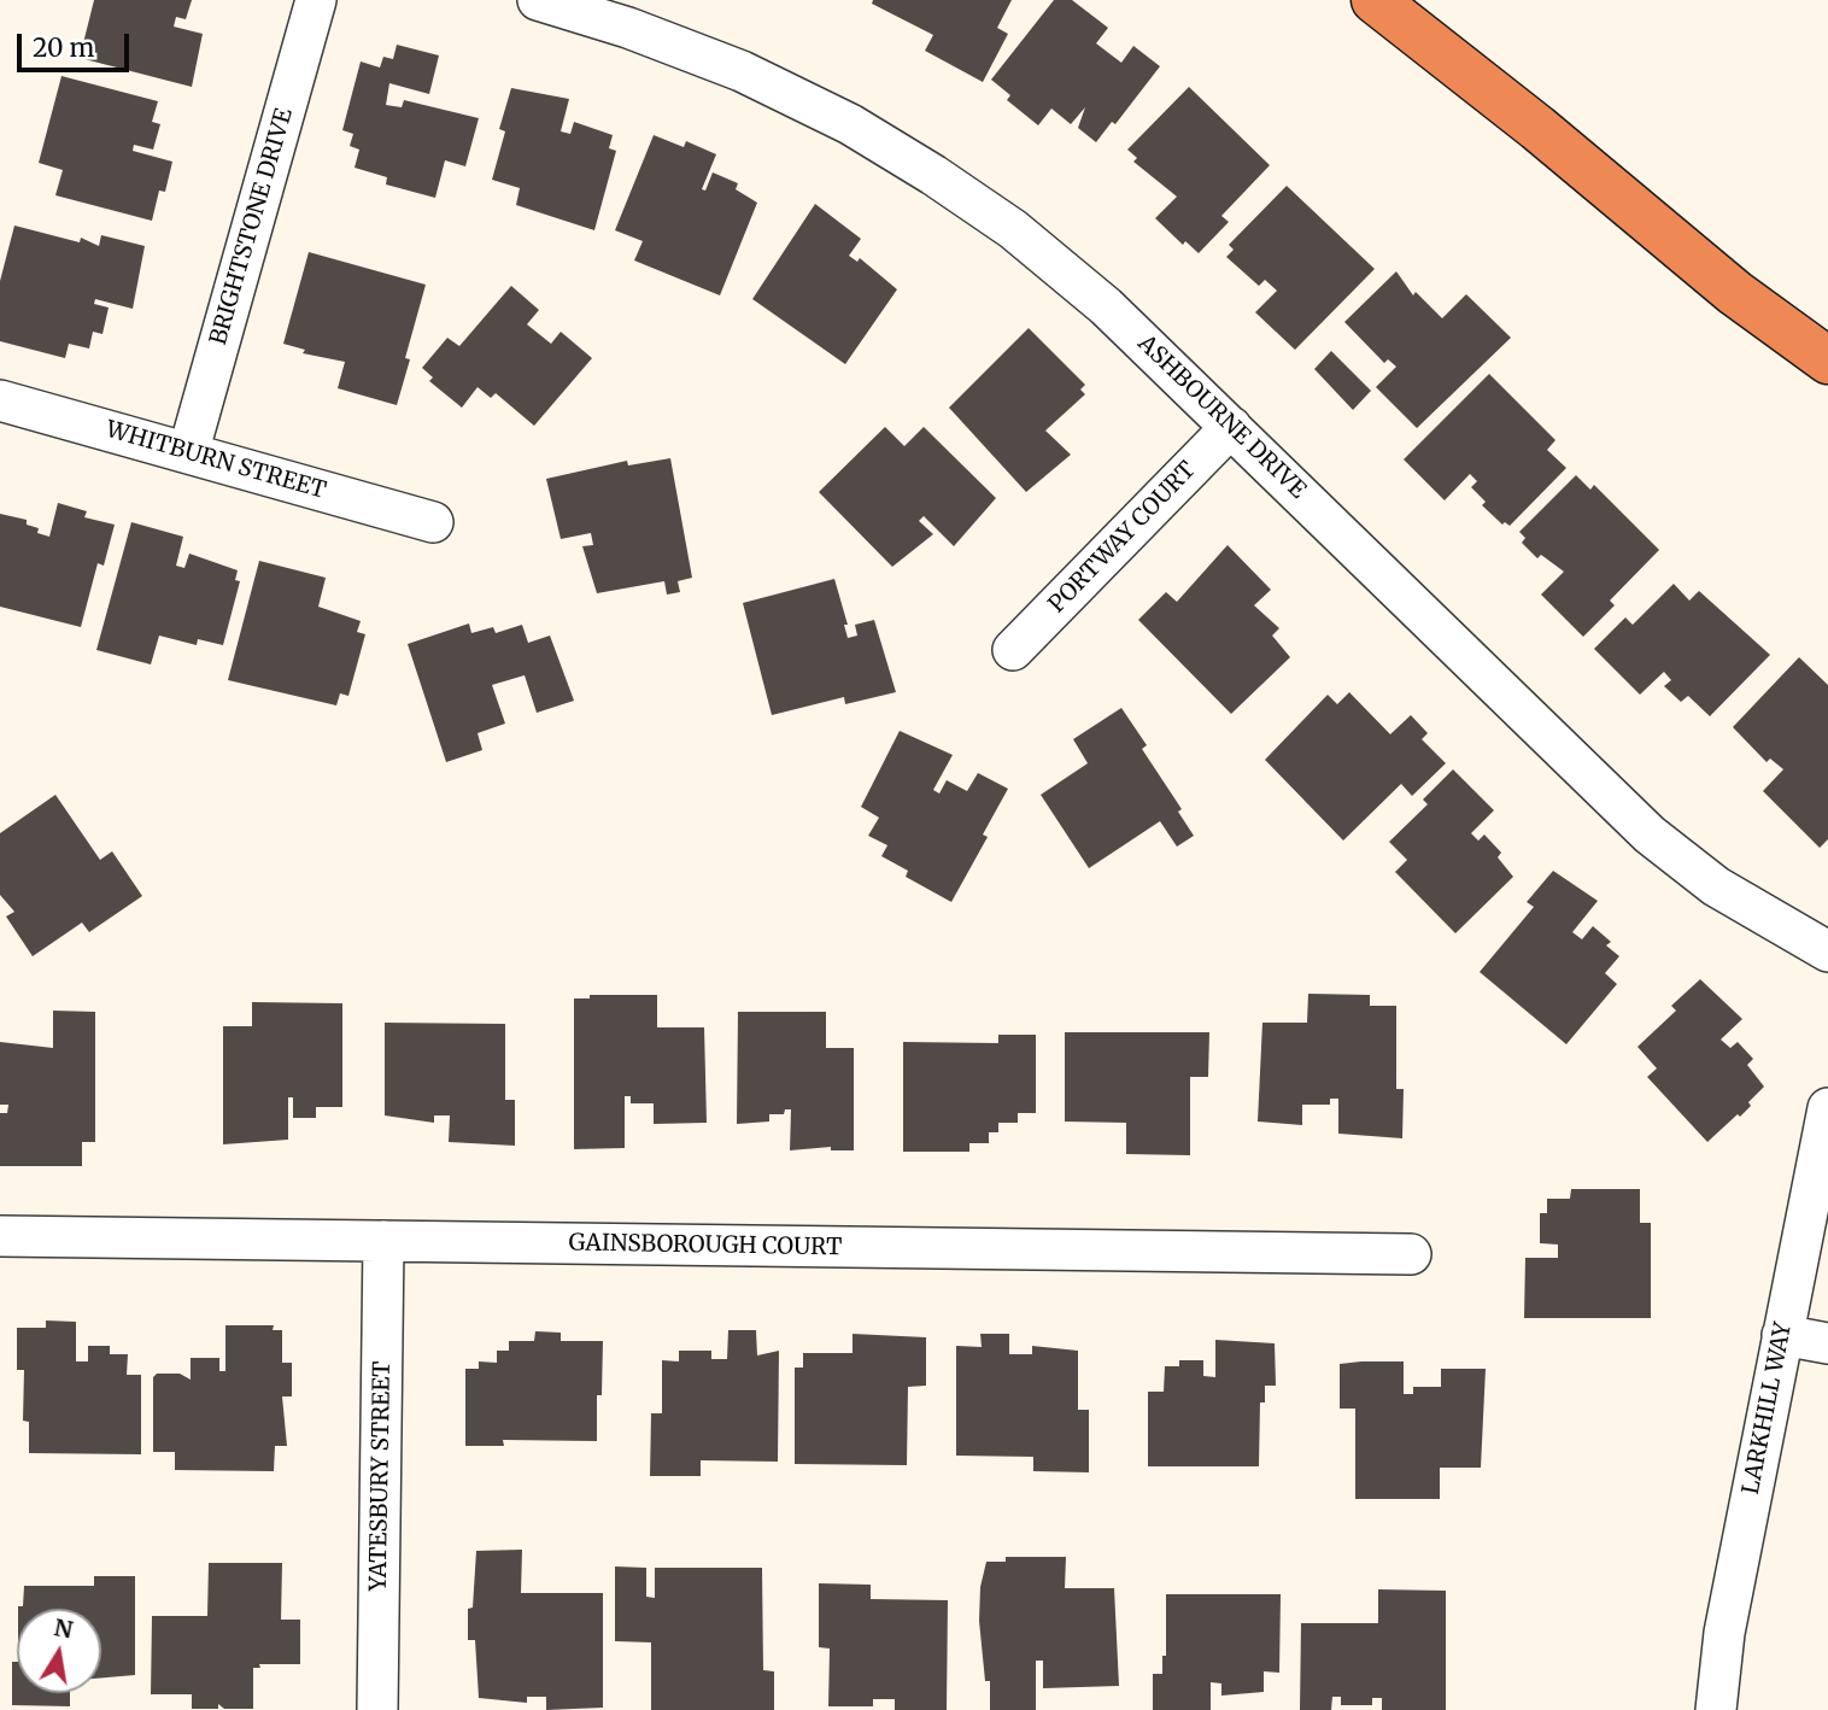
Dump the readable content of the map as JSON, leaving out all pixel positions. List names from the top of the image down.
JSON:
{
  "streets": {
    "street": [
      "BRIGHTSTONE DRIVE",
      "ASHBOURNE DRIVE",
      "WHITBURN STREET",
      "PORTWAY COURT",
      "GAINSBOROUGH COURT",
      "LARKHILL WAY",
      "YATESBURY STREET"
    ]
  },
  "crossings": [
    ["BRIGHTSTONE DRIVE", "WHITBURN STREET"],
    ["ASHBOURNE DRIVE", "PORTWAY COURT"],
    ["GAINSBOROUGH COURT", "YATESBURY STREET"]
  ],
  "scale_bar": "20 m",
  "north": "top"
}
